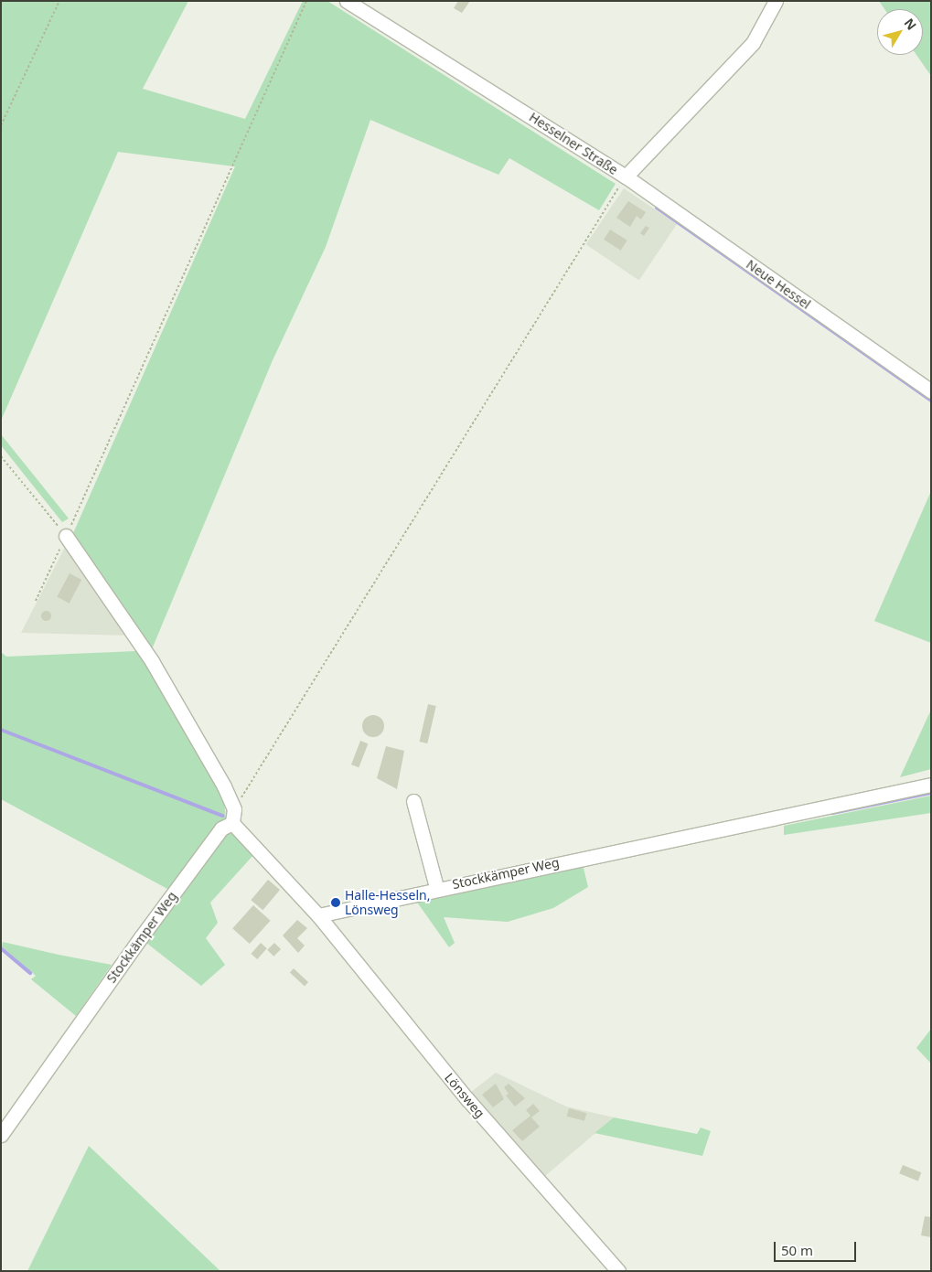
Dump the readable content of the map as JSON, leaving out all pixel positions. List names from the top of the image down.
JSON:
{
  "streets": {
    "street": [
      "Hesselner Straße",
      "Neue Hessel",
      "Stockkämper Weg",
      "Lönsweg"
    ]
  },
  "crossings": [
    ["Hesselner Straße", "Neue Hessel"],
    ["Stockkämper Weg", "Lönsweg"]
  ],
  "places": ["Halle-Hesseln, Lönsweg"],
  "scale_bar": "50 m",
  "north": "top right"
}
